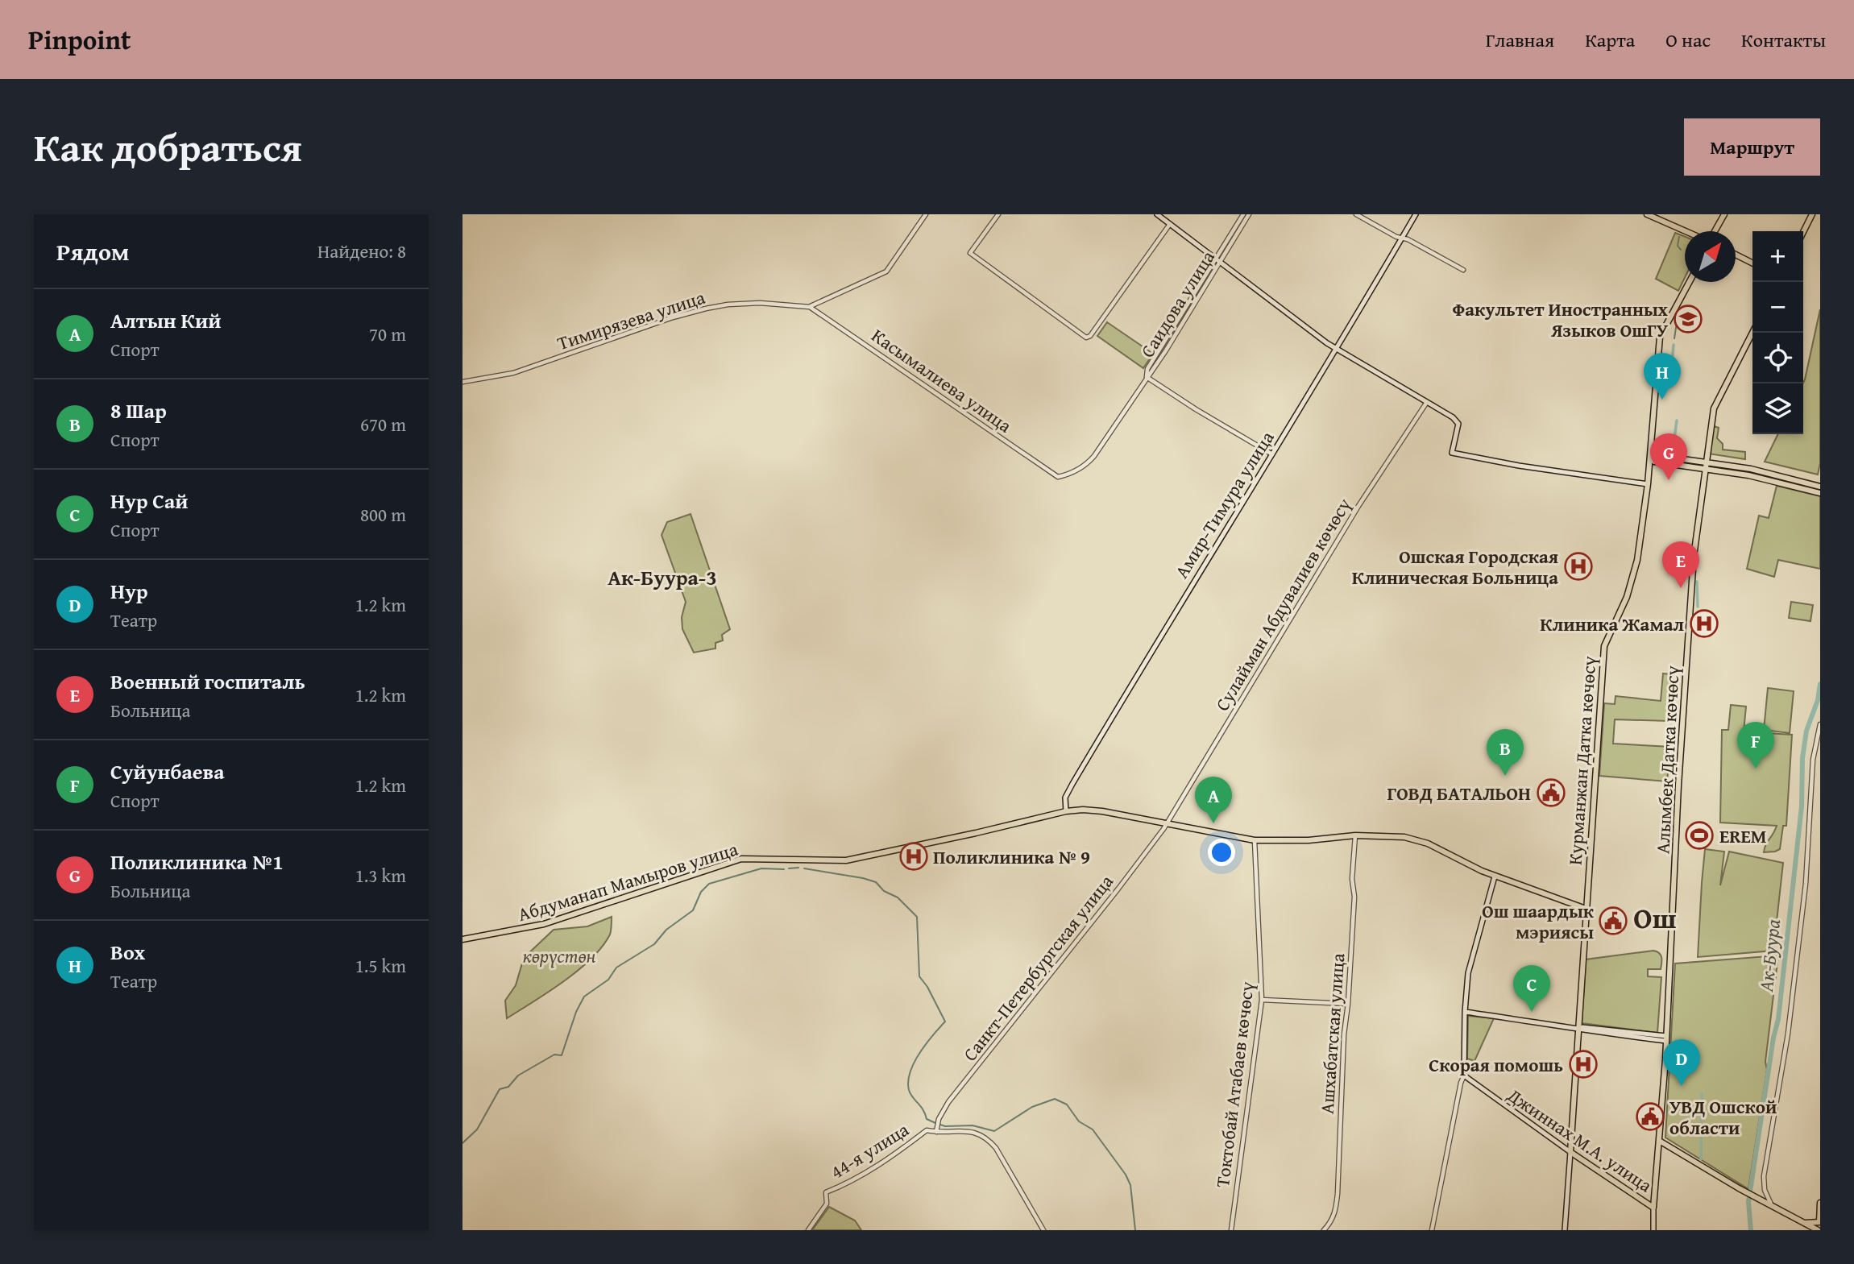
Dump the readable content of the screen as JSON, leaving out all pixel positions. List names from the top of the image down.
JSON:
{
  "streets": {
    "main road": [
      "Амир-Тимура улица",
      "Алымбек Датка көчөсү",
      "Курманжан Датка көчөсү",
      "Абдуманап Мамыров улица",
      "Джиннах М.А. улица"
    ],
    "street": [
      "Саидова улица",
      "Тимирязева улица",
      "Касымалиева улица",
      "Сулайман Абдувалиев көчөсү",
      "Санкт-Петербургская улица",
      "Ашхабатская улица",
      "Токтобай Атабаев көчөсү",
      "44-я улица"
    ]
  },
  "crossings": [
    ["Саидова улица", "Касымалиева улица"],
    ["Тимирязева улица", "Касымалиева улица"],
    ["Амир-Тимура улица", "Абдуманап Мамыров улица"],
    ["Сулайман Абдувалиев көчөсү", "Абдуманап Мамыров улица"],
    ["Сулайман Абдувалиев көчөсү", "Санкт-Петербургская улица"],
    ["Алымбек Датка көчөсү", "Джиннах М.А. улица"],
    ["Курманжан Датка көчөсү", "Абдуманап Мамыров улица"],
    ["Курманжан Датка көчөсү", "Джиннах М.А. улица"],
    ["Абдуманап Мамыров улица", "Санкт-Петербургская улица"],
    ["Абдуманап Мамыров улица", "Ашхабатская улица"],
    ["Абдуманап Мамыров улица", "Токтобай Атабаев көчөсү"],
    ["Санкт-Петербургская улица", "44-я улица"]
  ],
  "districts": ["Ак-Буура-3", "Ош"],
  "water": ["Ак-Буура"],
  "parks": ["көрүстөн"],
  "places": {
    "school or university": ["Факультет Иностранных Языков ОшГУ"],
    "hospital": [
      "Ошская Городская Клиническая Больница",
      "Клиника Жамал",
      "Поликлиника № 9",
      "Скорая помошь"
    ],
    "public building": ["ГОВД БАТАЛЬОН", "Ош шаардык мэриясы", "УВД Ошской области"],
    "sports": ["EREM"]
  },
  "north": "top right",
  "page": {
    "header": "Pinpoint",
    "nav": [
      "Главная",
      "Карта",
      "О нас",
      "Контакты"
    ],
    "title": "Как добраться",
    "buttons": "Маршрут",
    "heading": ["Рядом", "Найдено: 8"],
    "map_buttons": ["+", "−"],
    "list": [
      {
        "mark": "A",
        "name": "Алтын Кий",
        "note": "Спорт",
        "value": "70 m"
      },
      {
        "mark": "B",
        "name": "8 Шар",
        "note": "Спорт",
        "value": "670 m"
      },
      {
        "mark": "C",
        "name": "Нур Сай",
        "note": "Спорт",
        "value": "800 m"
      },
      {
        "mark": "D",
        "name": "Нур",
        "note": "Театр",
        "value": "1.2 km"
      },
      {
        "mark": "E",
        "name": "Военный госпиталь",
        "note": "Больница",
        "value": "1.2 km"
      },
      {
        "mark": "F",
        "name": "Суйунбаева",
        "note": "Спорт",
        "value": "1.2 km"
      },
      {
        "mark": "G",
        "name": "Поликлиника №1",
        "note": "Больница",
        "value": "1.3 km"
      },
      {
        "mark": "H",
        "name": "Box",
        "note": "Театр",
        "value": "1.5 km"
      }
    ],
    "pins": [
      "H",
      "G",
      "E",
      "F",
      "B",
      "A",
      "C",
      "D"
    ]
  }
}
